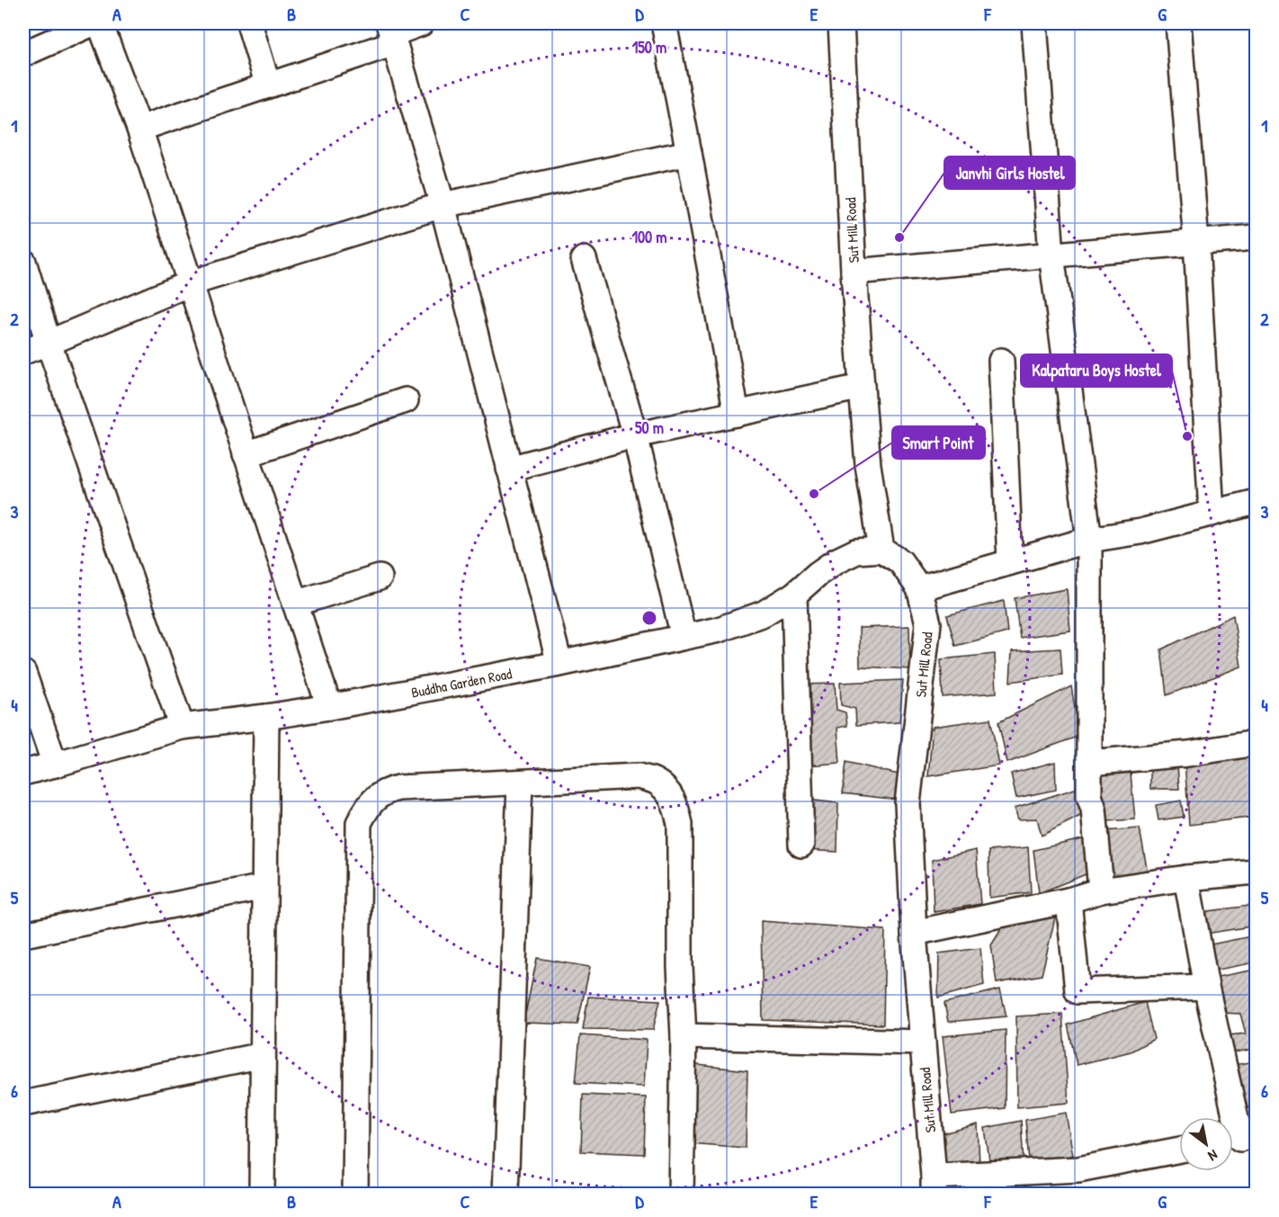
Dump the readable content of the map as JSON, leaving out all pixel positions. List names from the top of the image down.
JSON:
{
  "streets": {
    "street": ["Sut Mill Road", "Buddha Garden Road"]
  },
  "crossings": [
    ["Sut Mill Road", "Buddha Garden Road"]
  ],
  "places": ["Janvhi Girls Hostel", "Kalpataru Boys Hostel", "Smart Point"],
  "north": "bottom right",
  "grid": {
    "columns": [
      "A",
      "B",
      "C",
      "D",
      "E",
      "F",
      "G"
    ],
    "rows": [
      "1",
      "2",
      "3",
      "4",
      "5",
      "6"
    ]
  },
  "rings": ["150 m", "100 m", "50 m"]
}
